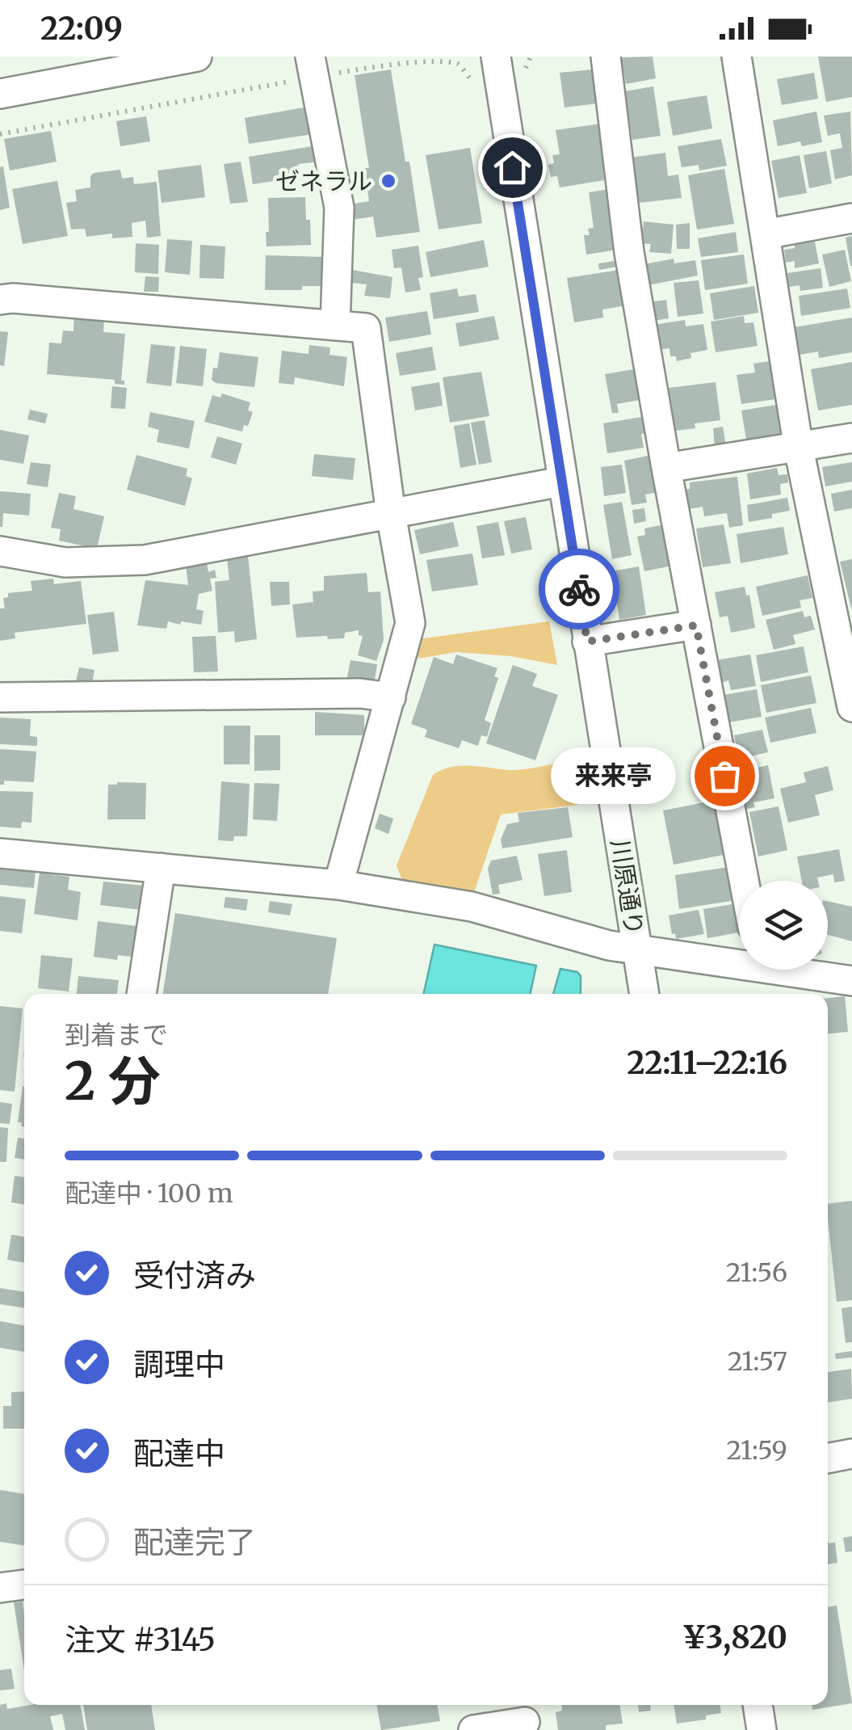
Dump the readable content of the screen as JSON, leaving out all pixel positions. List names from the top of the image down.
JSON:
{
  "streets": {
    "street": ["川原通り"]
  },
  "places": ["ゼネラル", "来来亭"],
  "page": {
    "status": "22:09",
    "bubble": "来来亭",
    "heading": ["2 分", "到着まで", "22:11–22:16"],
    "panel": ["注文 #3145", "¥3,820"],
    "bar": "配達中 · 100 m",
    "list": [
      ["受付済み", "21:56"],
      ["調理中", "21:57"],
      ["配達中", "21:59"],
      "配達完了"
    ]
  }
}
